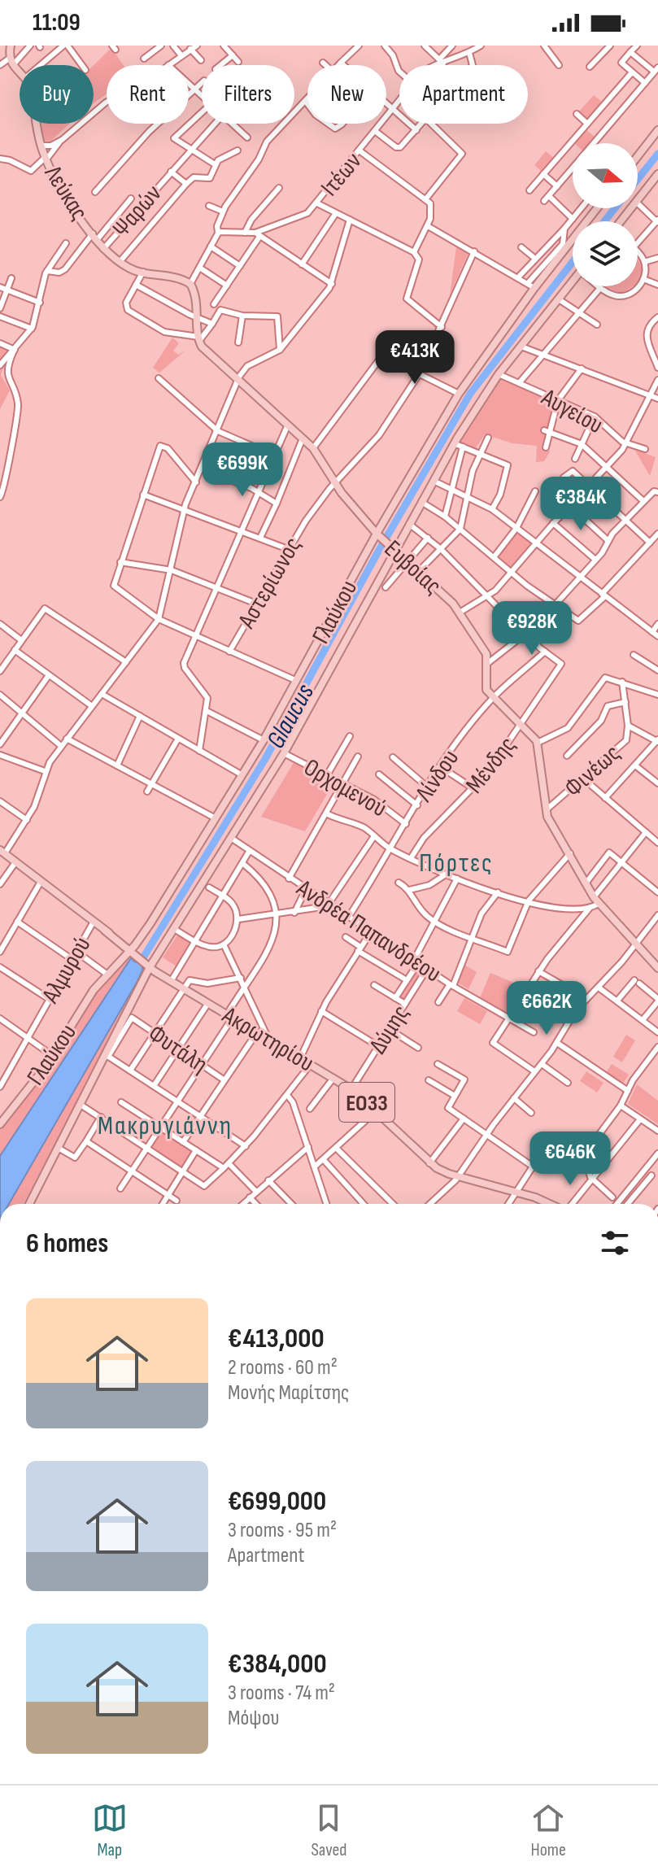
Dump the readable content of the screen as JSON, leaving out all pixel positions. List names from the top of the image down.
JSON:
{
  "streets": {
    "main road": [
      "Λεύκας",
      "Ευβοίας",
      "Γλαύκου",
      "Ακρωτηρίου",
      "ΕΟ33"
    ],
    "street": [
      "Ιτέων",
      "Ψαρών",
      "Αυγείου",
      "Αστερίωνος",
      "Μένδης",
      "Φινέως",
      "Λίνδου",
      "Ορχομενού",
      "Ανδρέα Παπανδρέου",
      "Αλμυρού",
      "Δύμης",
      "Φυτάλη"
    ]
  },
  "crossings": [
    ["Λεύκας", "Ψαρών"],
    ["Αυγείου", "Γλαύκου"],
    ["Ευβοίας", "Αστερίωνος"],
    ["Ευβοίας", "Γλαύκου"],
    ["Ευβοίας", "Λίνδου"],
    ["Γλαύκου", "Ορχομενού"],
    ["Γλαύκου", "Ανδρέα Παπανδρέου"],
    ["Γλαύκου", "Ακρωτηρίου"],
    ["Γλαύκου", "Φυτάλη"],
    ["Γλαύκου", "ΕΟ33"],
    ["Μένδης", "Λίνδου"],
    ["Λίνδου", "Ορχομενού"],
    ["Λίνδου", "Ανδρέα Παπανδρέου"],
    ["Ανδρέα Παπανδρέου", "Δύμης"],
    ["Αλμυρού", "ΕΟ33"],
    ["Δύμης", "Ακρωτηρίου"],
    ["Ακρωτηρίου", "ΕΟ33"]
  ],
  "districts": ["Πόρτες", "Μακρυγιάννη"],
  "water": ["Glaucus"],
  "north": "right",
  "page": {
    "status": "11:09",
    "chip": [
      "Buy",
      "Rent",
      "Filters",
      "New",
      "Apartment"
    ],
    "price": [
      "€413K",
      "€699K",
      "€384K",
      "€928K",
      "€662K",
      "€646K"
    ],
    "heading": "6 homes",
    "list": [
      {
        "name": "€413,000",
        "note": "2 rooms · 60 m² · Μονής Μαρίτσης"
      },
      {
        "name": "€699,000",
        "note": "3 rooms · 95 m² · Apartment"
      },
      {
        "name": "€384,000",
        "note": "3 rooms · 74 m² · Μόψου"
      }
    ],
    "tabs": ["Map", "Saved", "Home"]
  }
}
